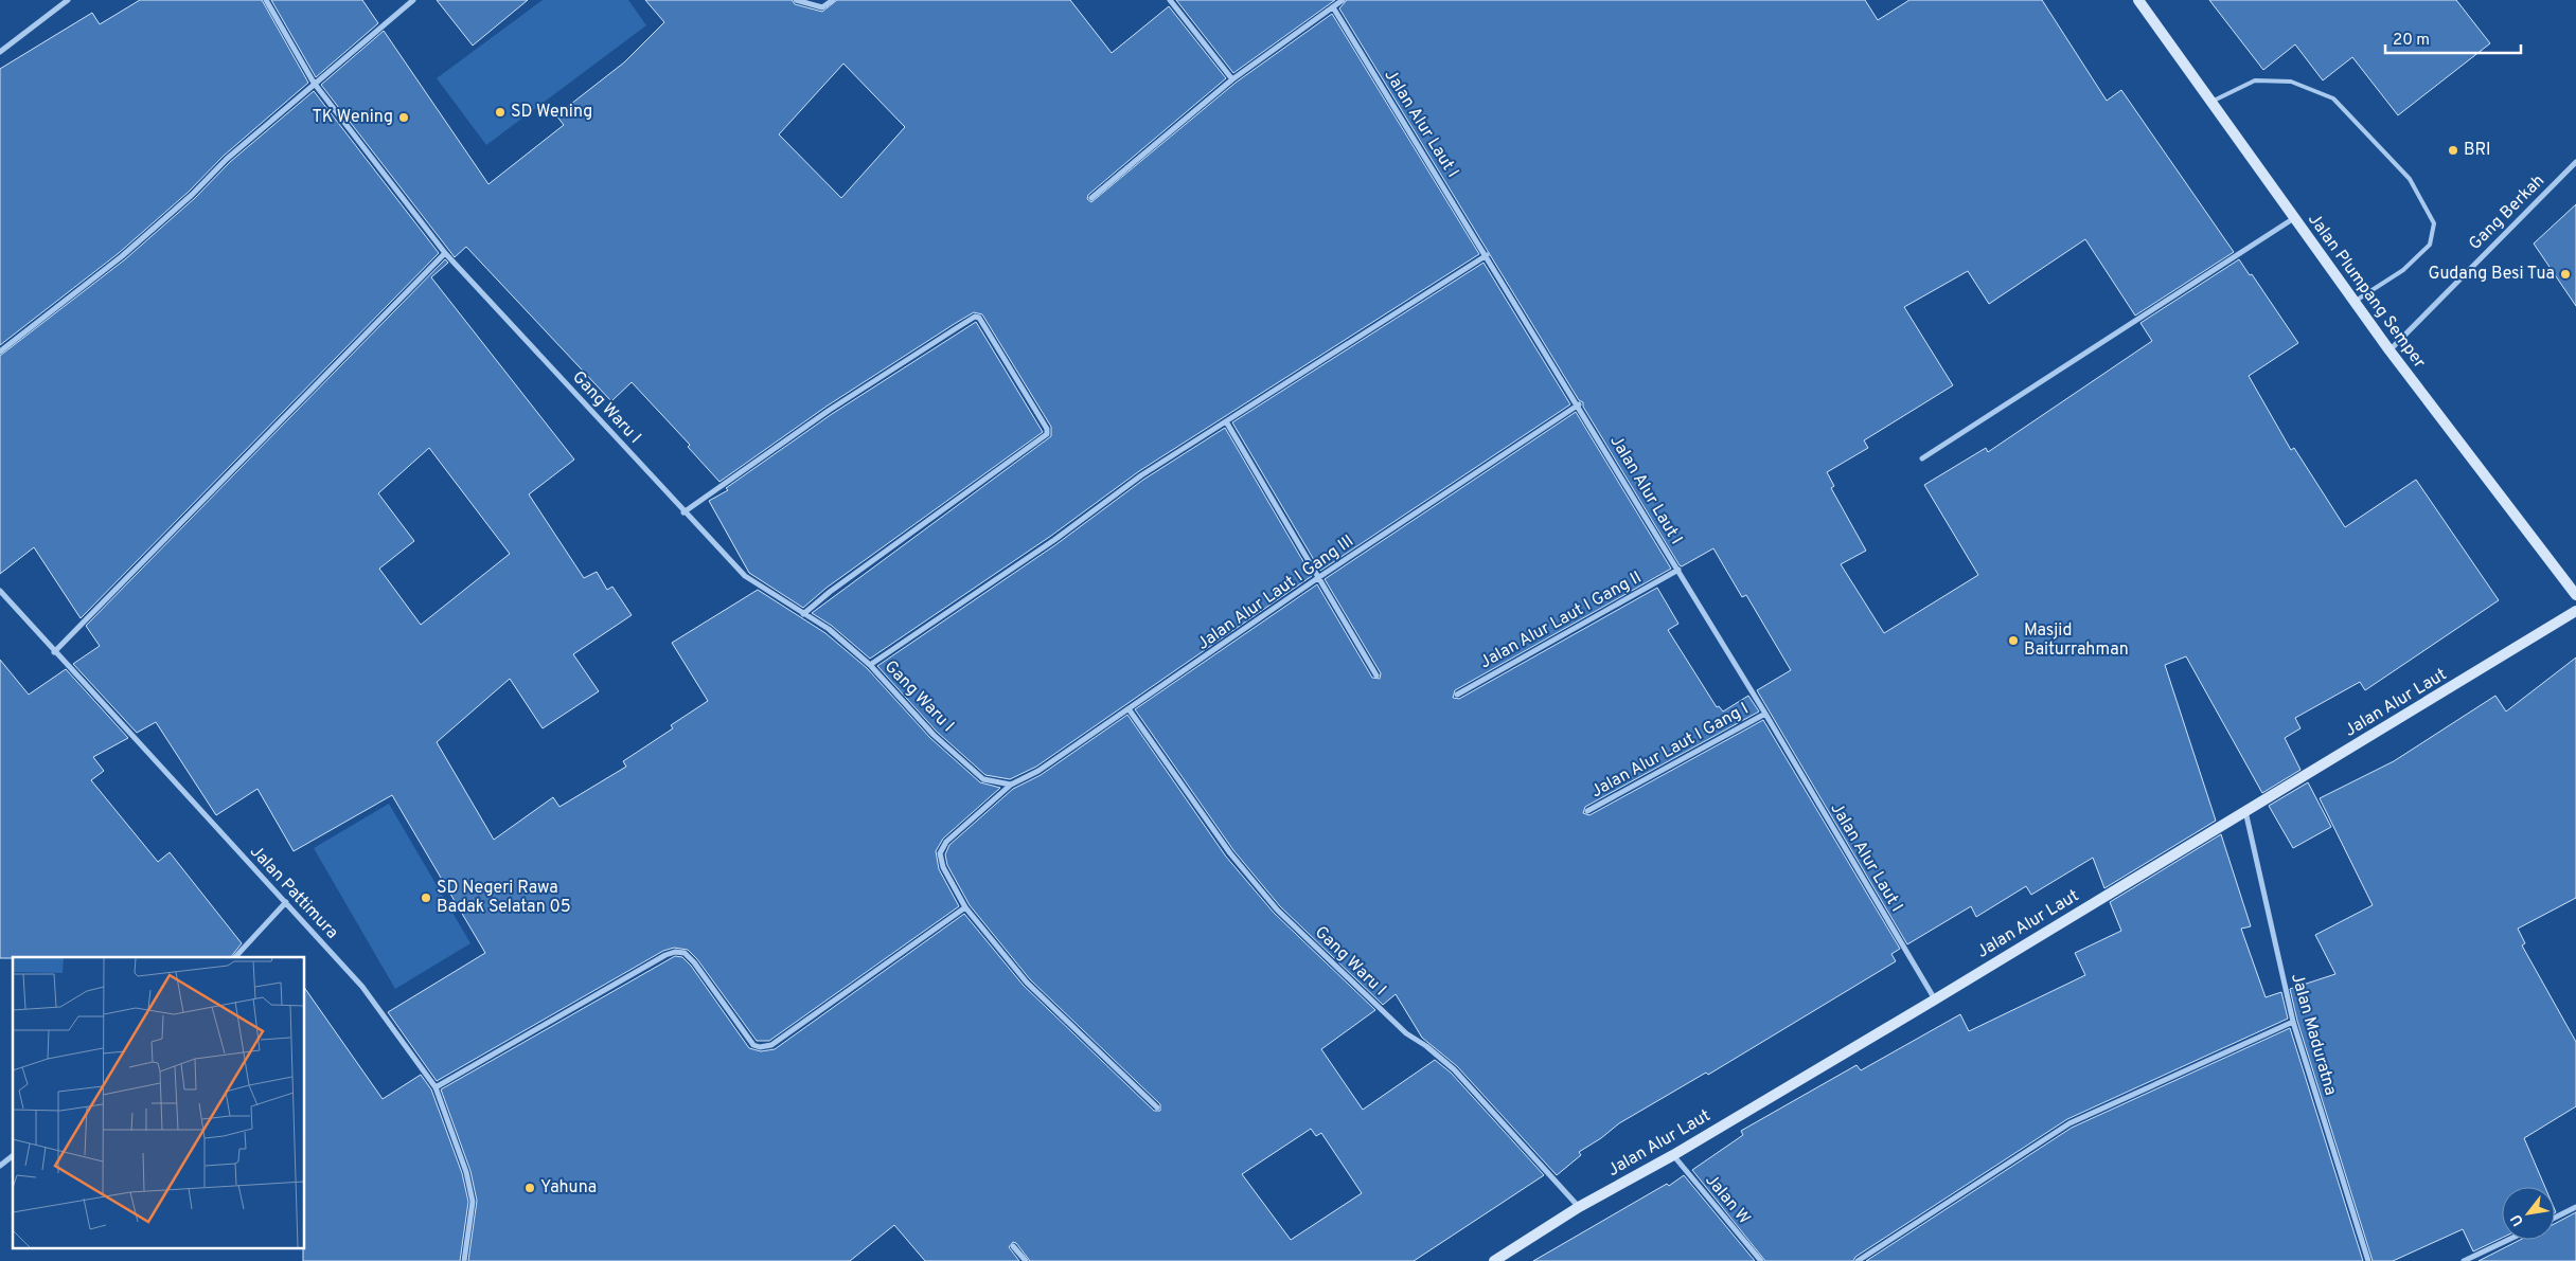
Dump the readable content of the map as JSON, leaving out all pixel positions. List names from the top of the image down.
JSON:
{
  "streets": {
    "street": [
      "Jalan Alur Laut I",
      "Gang Berkah",
      "Jalan Plumpang Semper",
      "Gang Waru I",
      "Jalan Alur Laut I Gang III",
      "Jalan Alur Laut I Gang II",
      "Jalan Alur Laut",
      "Jalan Alur Laut I Gang I",
      "Jalan Pattimura",
      "Jalan Maduratna",
      "Jalan W"
    ]
  },
  "crossings": [
    ["Jalan Alur Laut I", "Jalan Alur Laut I Gang III"],
    ["Jalan Alur Laut I", "Jalan Alur Laut I Gang II"],
    ["Jalan Alur Laut I", "Jalan Alur Laut"],
    ["Jalan Alur Laut I", "Jalan Alur Laut I Gang I"],
    ["Gang Berkah", "Jalan Plumpang Semper"],
    ["Gang Waru I", "Jalan Alur Laut I Gang III"],
    ["Gang Waru I", "Jalan Alur Laut"],
    ["Jalan Alur Laut", "Jalan Maduratna"],
    ["Jalan Alur Laut", "Jalan W"]
  ],
  "places": [
    "SD Wening",
    "TK Wening",
    "BRI",
    "Gudang Besi Tua",
    "Masjid Baiturrahman",
    "SD Negeri Rawa Badak Selatan 05",
    "Yahuna"
  ],
  "scale_bar": "20 m",
  "north": "bottom left"
}
